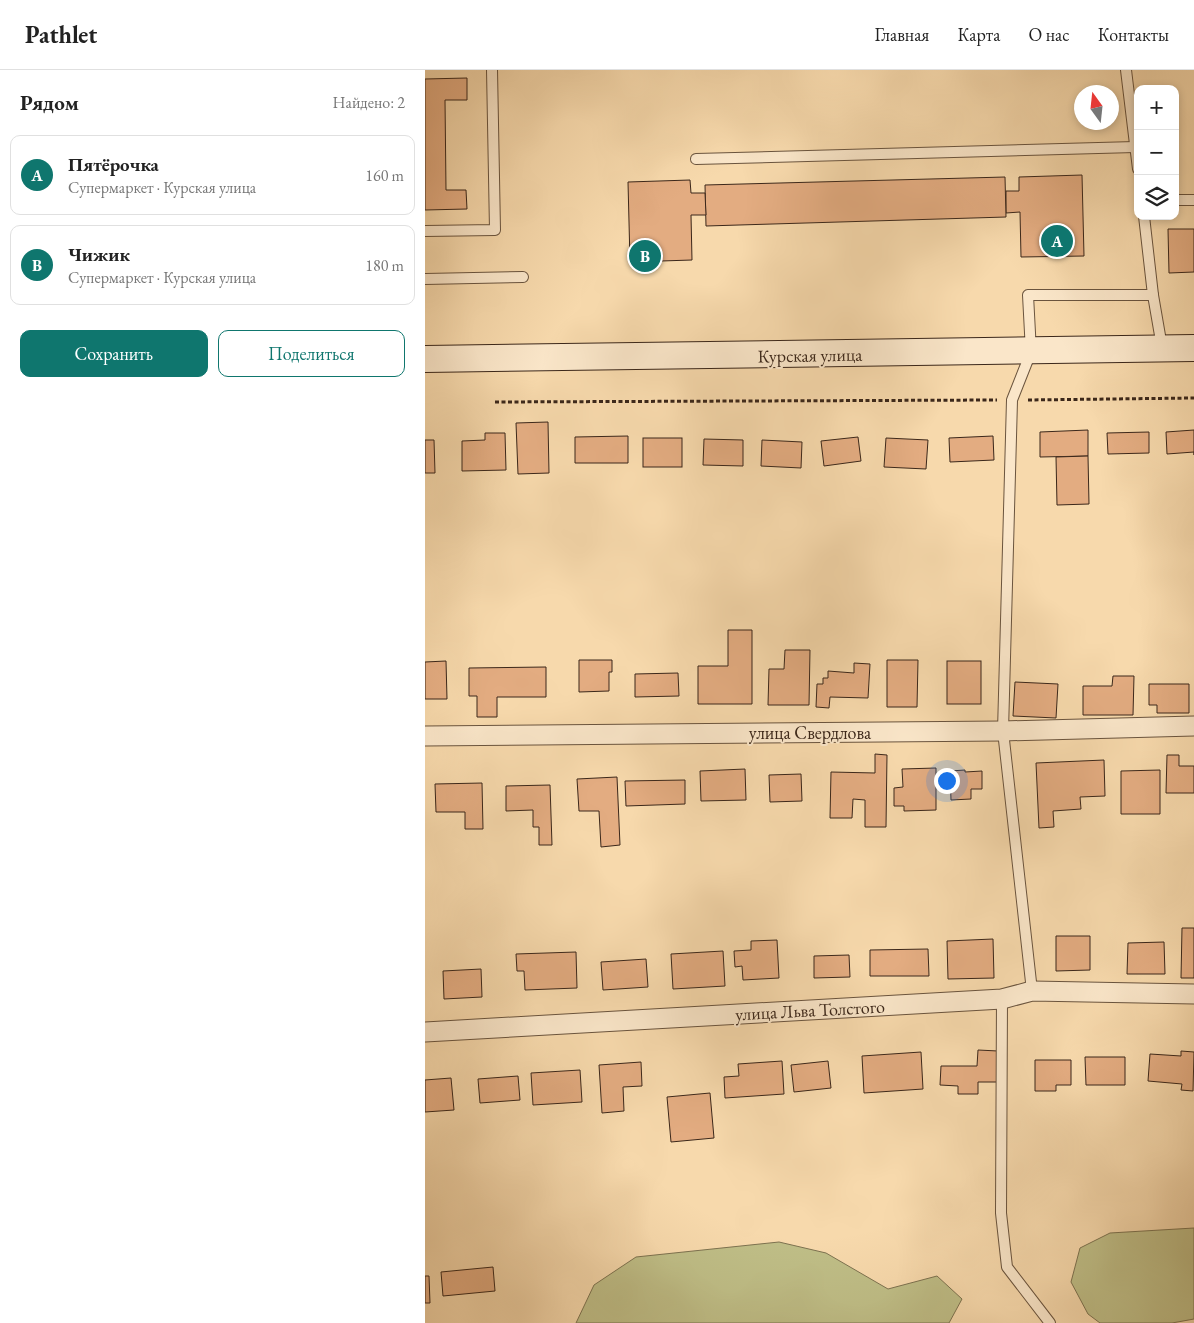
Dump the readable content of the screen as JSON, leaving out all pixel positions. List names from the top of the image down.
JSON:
{
  "streets": {
    "street": ["Курская улица", "улица Свердлова", "улица Льва Толстого"]
  },
  "north": "top",
  "page": {
    "header": "Pathlet",
    "nav": [
      "Главная",
      "Карта",
      "О нас",
      "Контакты"
    ],
    "heading": ["Рядом", "Найдено: 2"],
    "map_buttons": ["+", "−"],
    "list": [
      {
        "mark": "A",
        "name": "Пятёрочка",
        "note": "Супермаркет · Курская улица",
        "value": "160 m"
      },
      {
        "mark": "B",
        "name": "Чижик",
        "note": "Супермаркет · Курская улица",
        "value": "180 m"
      }
    ],
    "pins": ["A", "B"],
    "buttons": ["Сохранить", "Поделиться"]
  }
}
